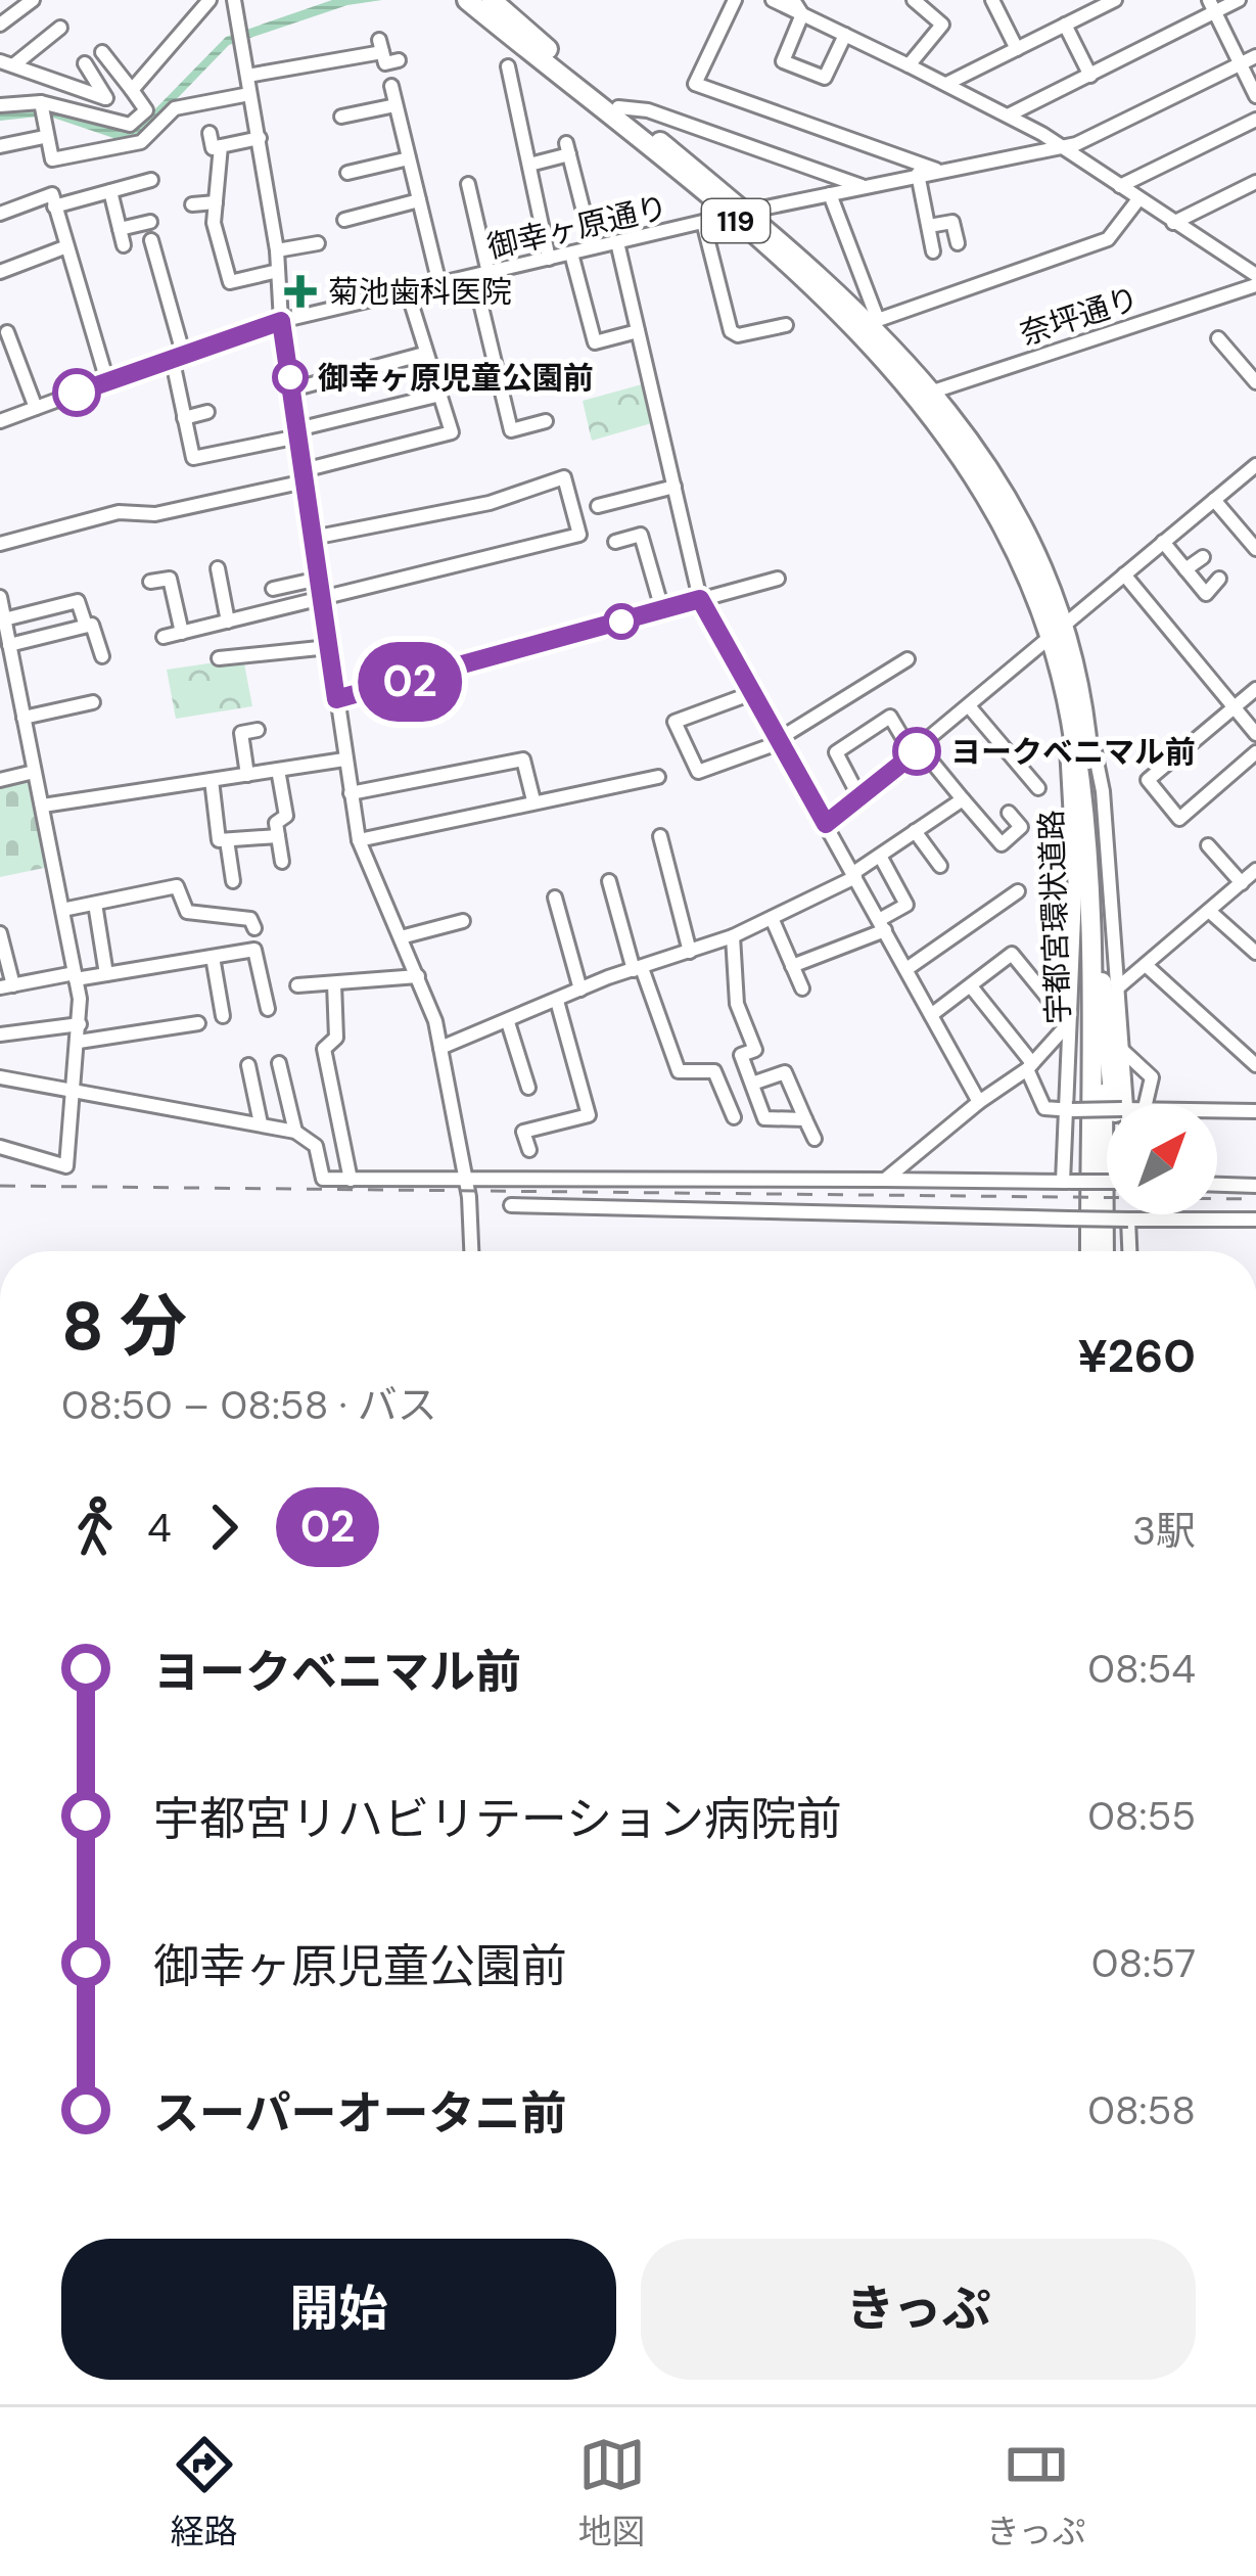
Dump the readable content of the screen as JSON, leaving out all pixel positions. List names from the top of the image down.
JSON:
{
  "streets": {
    "highway": ["119", "宇都宮環状道路"],
    "street": ["御幸ヶ原通り", "奈坪通り"]
  },
  "crossings": [
    ["119", "宇都宮環状道路"],
    ["御幸ヶ原通り", "宇都宮環状道路"],
    ["奈坪通り", "宇都宮環状道路"]
  ],
  "places": {
    "health": ["菊池歯科医院"],
    "other": ["御幸ヶ原児童公園前", "ヨークベニマル前"]
  },
  "lines": ["bus line 02"],
  "north": "top right",
  "page": {
    "on_map": "02",
    "heading": ["8 分", "08:50 – 08:58 · バス", "¥260"],
    "legs": ["4", "02", "3駅"],
    "list": [
      {
        "name": "ヨークベニマル前",
        "value": "08:54"
      },
      {
        "name": "宇都宮リハビリテーション病院前",
        "value": "08:55"
      },
      {
        "name": "御幸ヶ原児童公園前",
        "value": "08:57"
      },
      {
        "name": "スーパーオータニ前",
        "value": "08:58"
      }
    ],
    "buttons": ["開始", "きっぷ"],
    "tabs": ["経路", "地図", "きっぷ"]
  }
}
